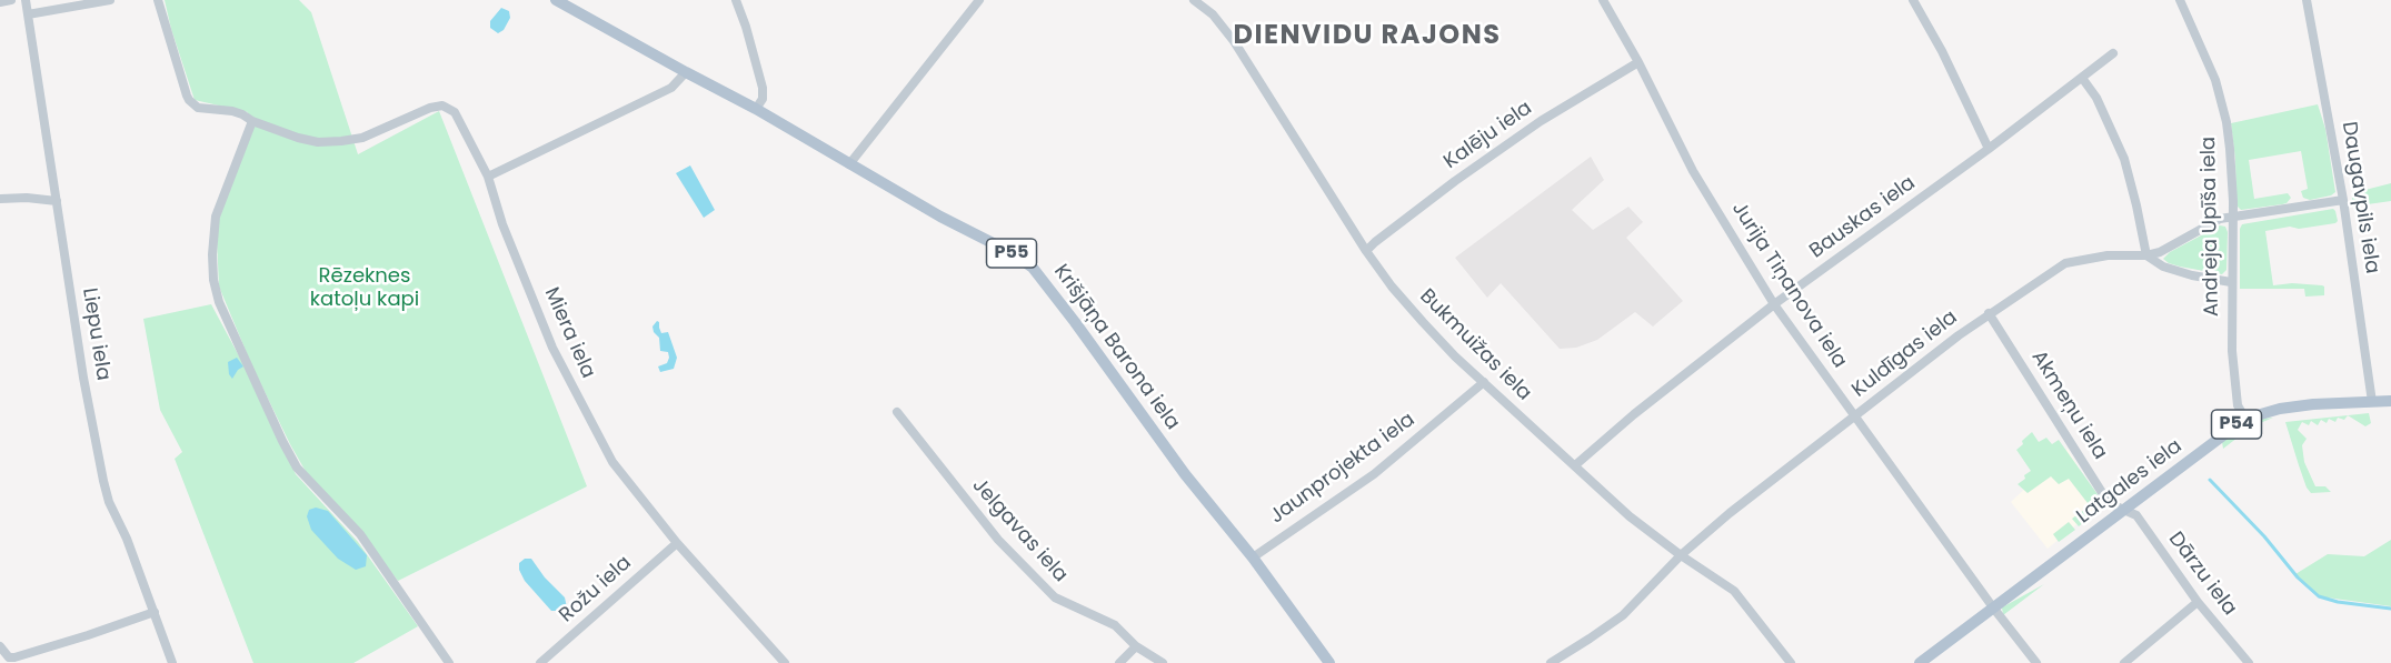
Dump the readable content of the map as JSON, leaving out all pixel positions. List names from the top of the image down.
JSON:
{
  "streets": {
    "main road": [
      "P55",
      "Krišjāņa Barona iela",
      "P54",
      "Latgales iela"
    ],
    "street": [
      "Kalēju iela",
      "Daugavpils iela",
      "Bauskas iela",
      "Andreja Upīša iela",
      "Jurija Tiņanova iela",
      "Miera iela",
      "Liepu iela",
      "Bukmuižas iela",
      "Kuldīgas iela",
      "Akmeņu iela",
      "Jaunprojekta iela",
      "Jelgavas iela",
      "Dārzu iela",
      "Rožu iela"
    ]
  },
  "crossings": [
    ["Kalēju iela", "Jurija Tiņanova iela"],
    ["Kalēju iela", "Bukmuižas iela"],
    ["Daugavpils iela", "Kuldīgas iela"],
    ["Daugavpils iela", "Latgales iela"],
    ["Bauskas iela", "Jurija Tiņanova iela"],
    ["Bauskas iela", "Bukmuižas iela"],
    ["Andreja Upīša iela", "Kuldīgas iela"],
    ["Andreja Upīša iela", "Latgales iela"],
    ["Jurija Tiņanova iela", "Kuldīgas iela"],
    ["Jurija Tiņanova iela", "Latgales iela"],
    ["Miera iela", "Rožu iela"],
    ["Bukmuižas iela", "Kuldīgas iela"],
    ["Bukmuižas iela", "Jaunprojekta iela"],
    ["Krišjāņa Barona iela", "Jaunprojekta iela"],
    ["Kuldīgas iela", "Akmeņu iela"],
    ["Akmeņu iela", "Latgales iela"],
    ["Akmeņu iela", "Dārzu iela"],
    ["Latgales iela", "Dārzu iela"]
  ],
  "districts": ["DIENVIDU RAJONS"],
  "parks": ["Rēzeknes katoļu kapi"]
}
